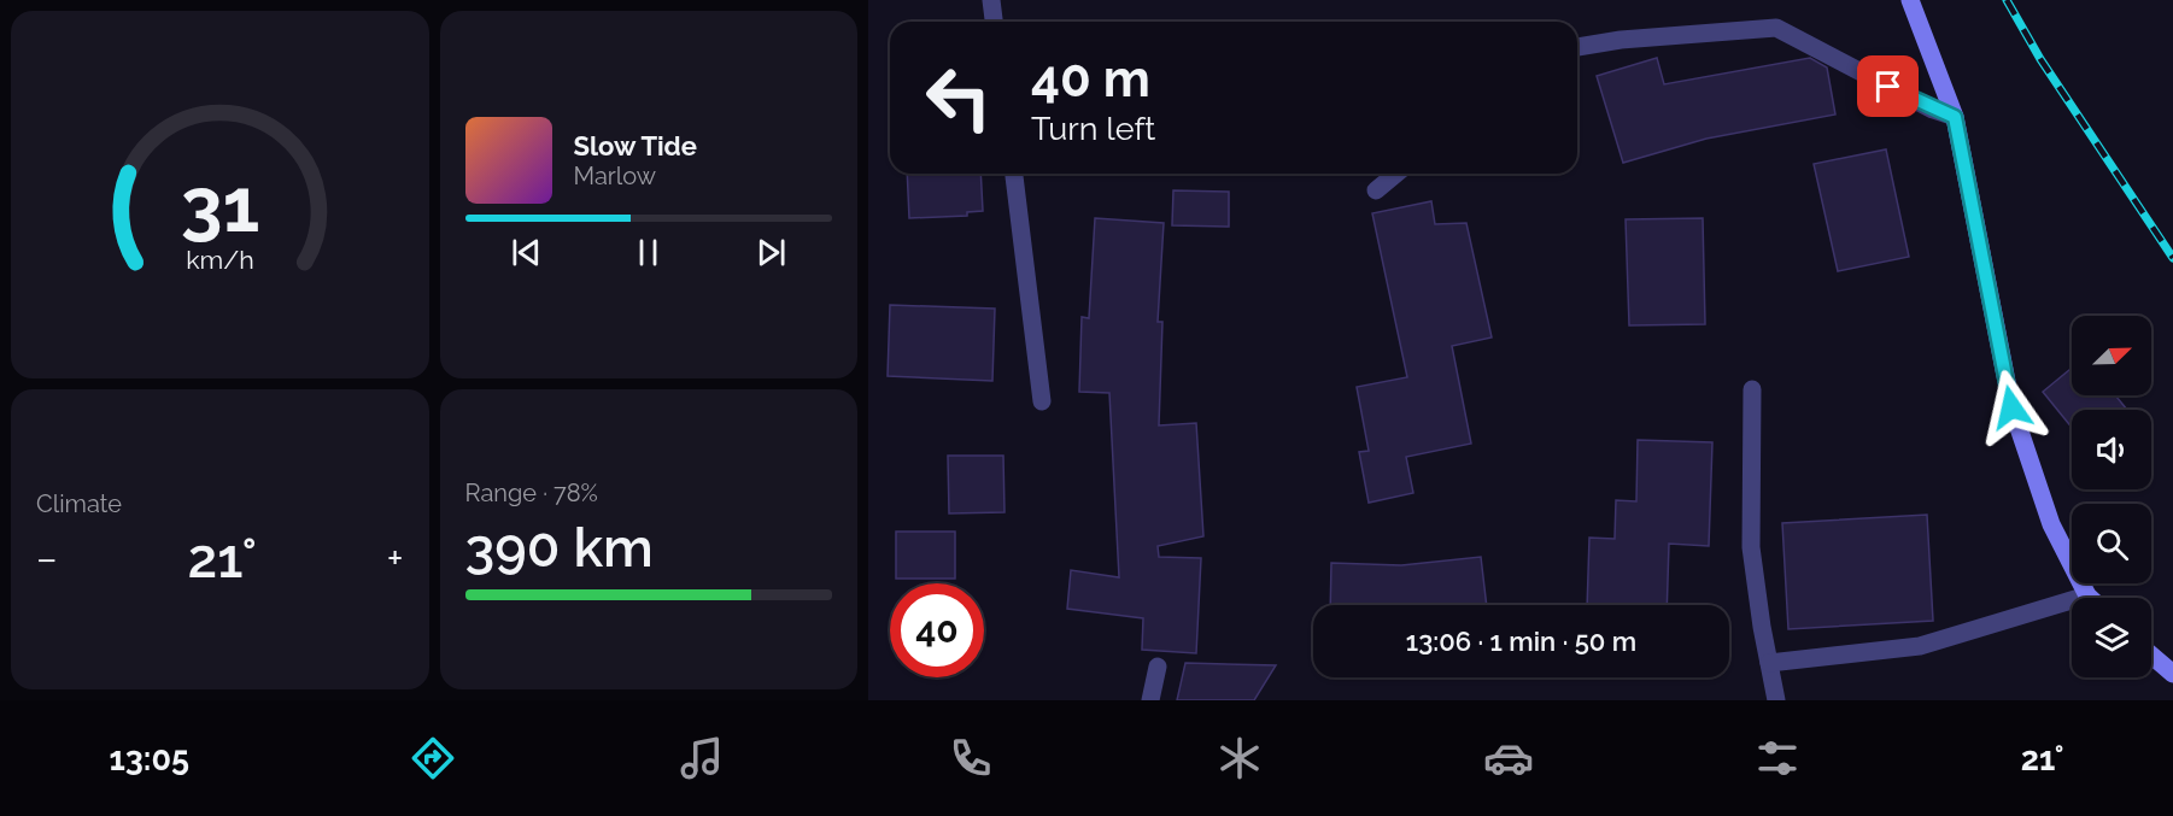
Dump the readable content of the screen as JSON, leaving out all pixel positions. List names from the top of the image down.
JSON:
{
  "north": "top right",
  "page": {
    "turn": ["40 m", "Turn left"],
    "song": ["Slow Tide", "Marlow"],
    "tile": [
      "Climate",
      ["Range · 78%", "390 km"]
    ],
    "heat": ["−", "21°", "+"],
    "limit": "40",
    "trip": "13:06 · 1 min · 50 m",
    "tabs": ["13:05", "21°"],
    "gauge": ["31", "km/h"]
  }
}
